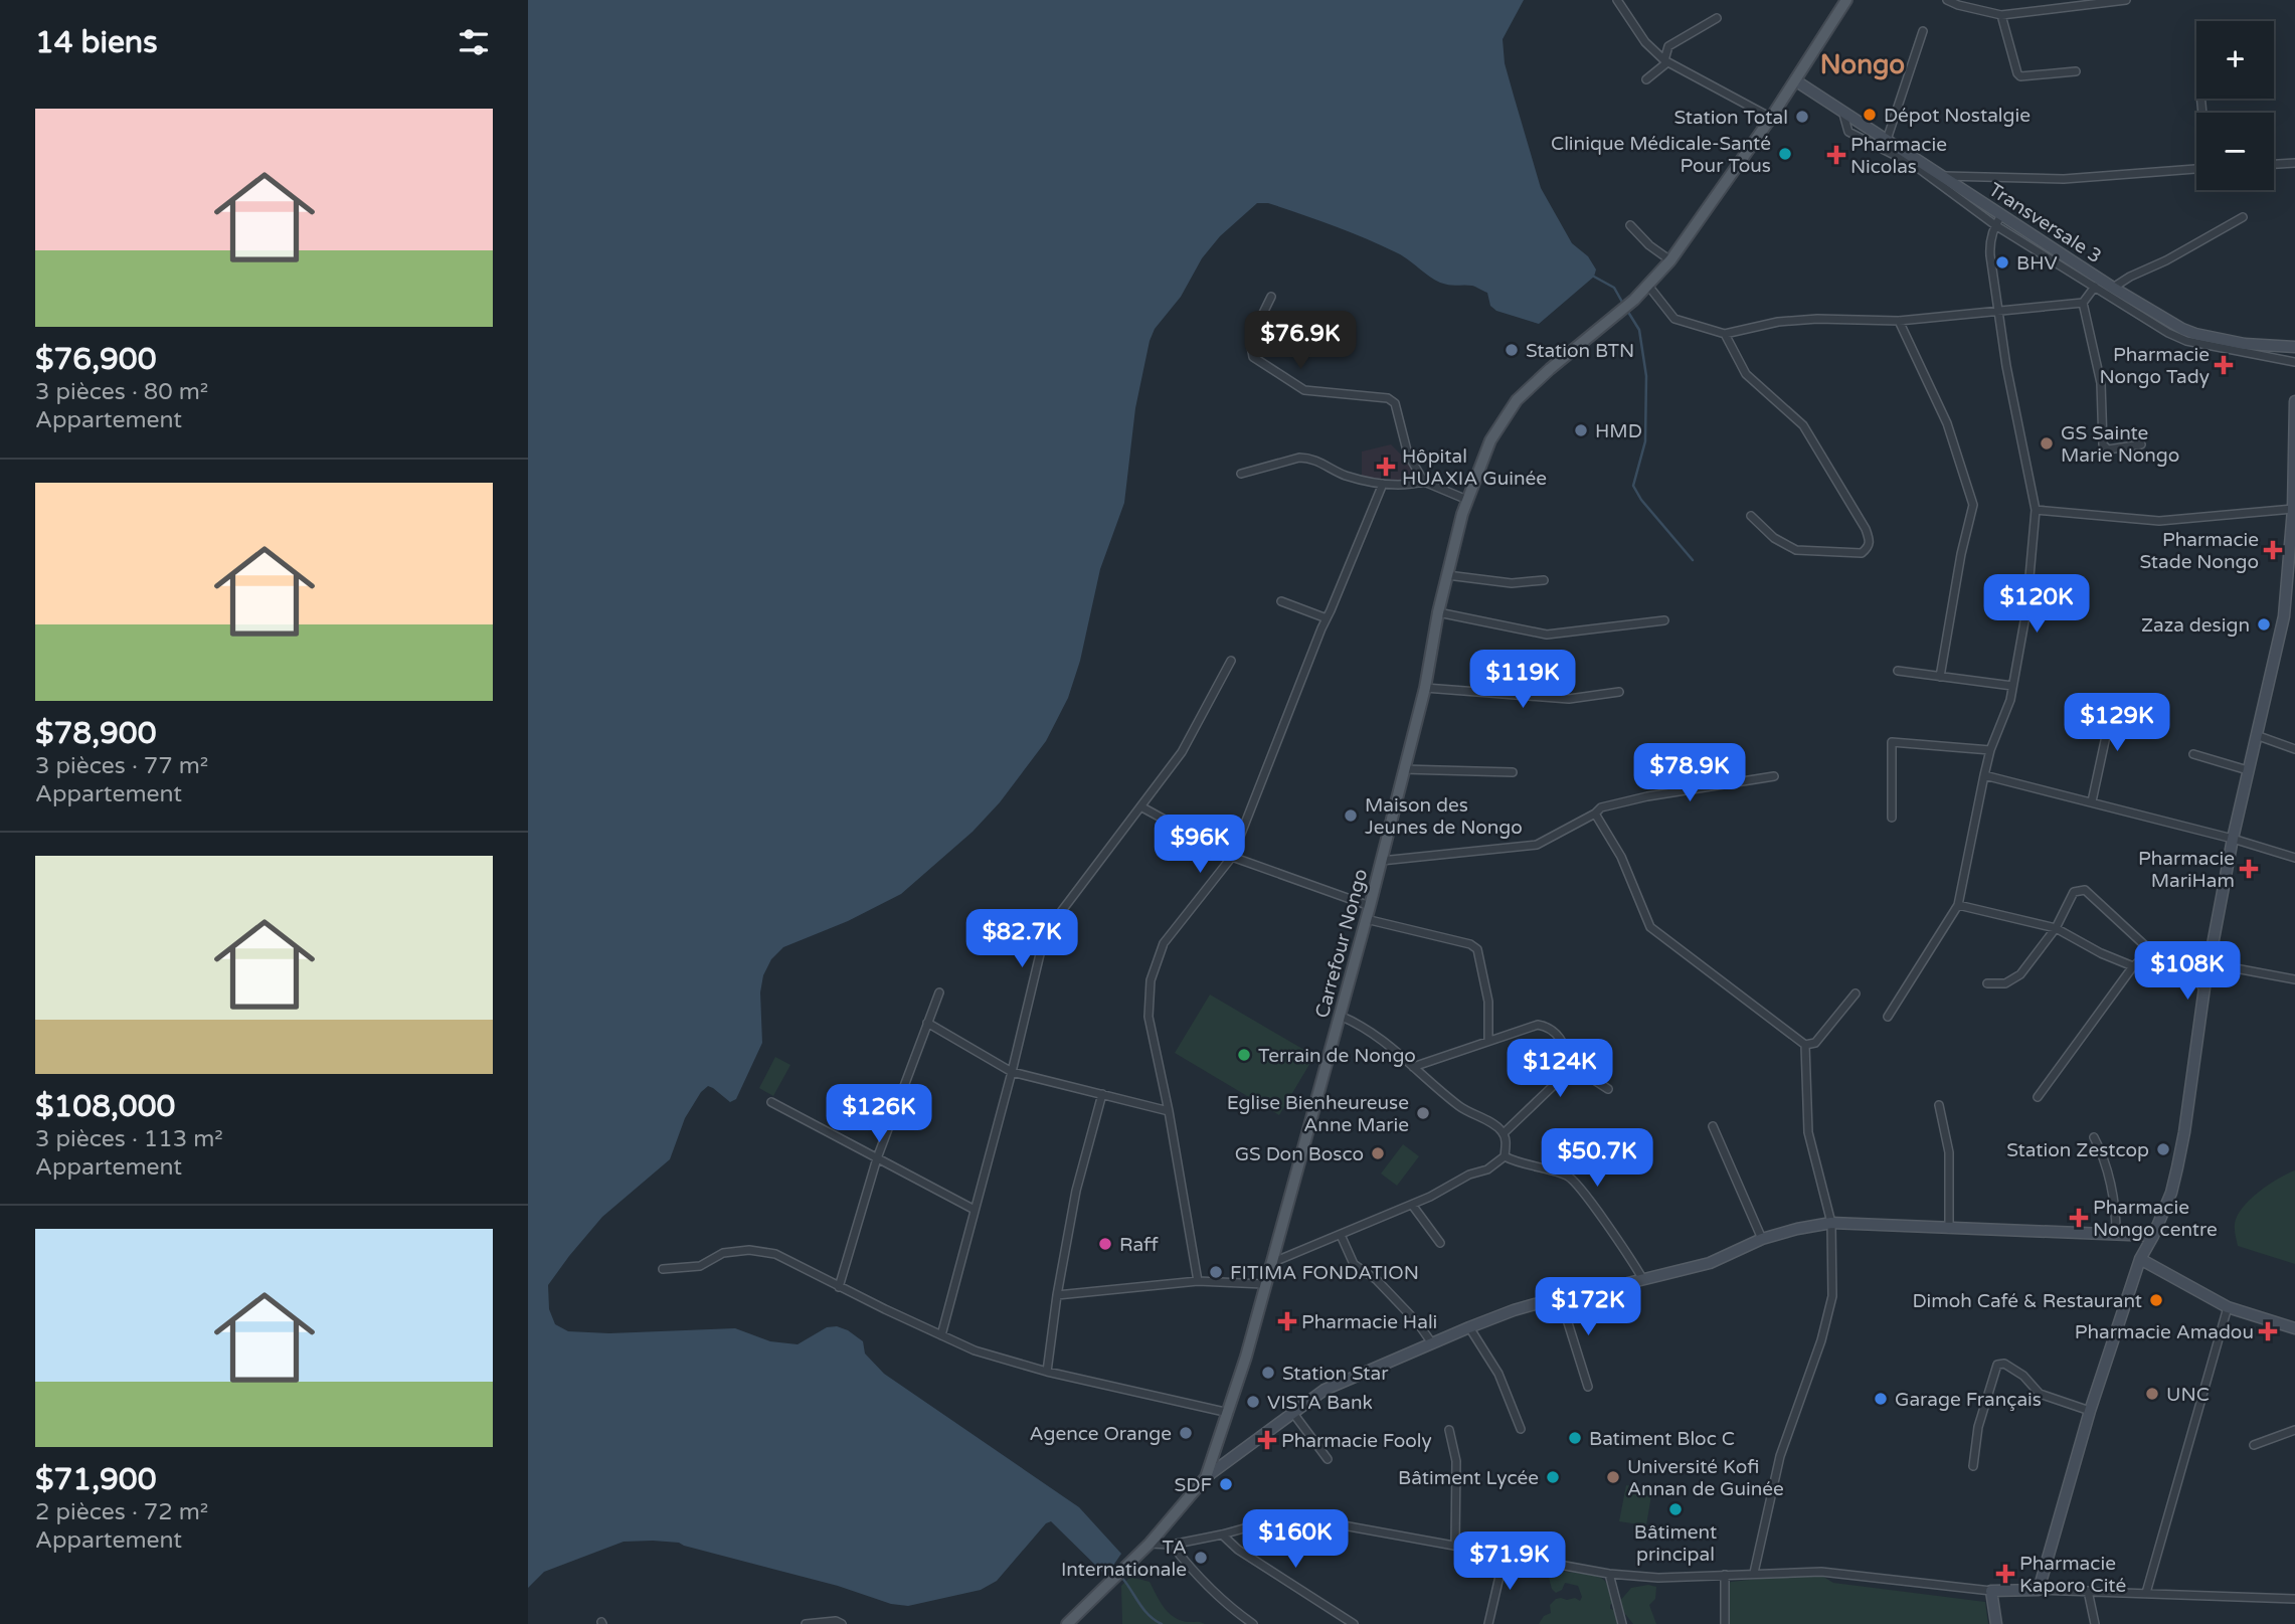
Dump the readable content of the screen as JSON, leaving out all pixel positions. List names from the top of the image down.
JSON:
{
  "streets": {
    "main road": ["Carrefour Nongo"],
    "street": ["Transversale 3"]
  },
  "crossings": [
    ["Transversale 3", "Carrefour Nongo"]
  ],
  "districts": ["Nongo"],
  "places": {
    "other": [
      "Dépot Nostalgie",
      "Station Total",
      "Clinique Médicale-Santé Pour Tous",
      "BHV",
      "Station BTN",
      "HMD",
      "GS Sainte Marie Nongo",
      "Zaza design",
      "Maison des Jeunes de Nongo",
      "Terrain de Nongo",
      "Eglise Bienheureuse Anne Marie",
      "Station Zestcop",
      "GS Don Bosco",
      "Raff",
      "FITIMA FONDATION",
      "Dimoh Café & Restaurant",
      "Station Star",
      "UNC",
      "Garage Français",
      "VISTA Bank",
      "Agence Orange",
      "Batiment Bloc C",
      "Bâtiment Lycée",
      "Université Kofi Annan de Guinée",
      "SDF",
      "Bâtiment principal",
      "TA Internationale"
    ],
    "health": [
      "Pharmacie Nicolas",
      "Pharmacie Nongo Tady",
      "Hôpital HUAXIA Guinée",
      "Pharmacie Stade Nongo",
      "Pharmacie MariHam",
      "Pharmacie Nongo centre",
      "Pharmacie Hali",
      "Pharmacie Amadou",
      "Pharmacie Fooly",
      "Pharmacie Kaporo Cité"
    ]
  },
  "page": {
    "heading": "14 biens",
    "map_buttons": ["+", "−"],
    "list": [
      {
        "name": "$76,900",
        "note": "3 pièces · 80 m² · Appartement"
      },
      {
        "name": "$78,900",
        "note": "3 pièces · 77 m² · Appartement"
      },
      {
        "name": "$108,000",
        "note": "3 pièces · 113 m² · Appartement"
      },
      {
        "name": "$71,900",
        "note": "2 pièces · 72 m² · Appartement"
      }
    ],
    "price": [
      "$76.9K",
      "$120K",
      "$119K",
      "$129K",
      "$78.9K",
      "$96K",
      "$82.7K",
      "$108K",
      "$124K",
      "$126K",
      "$50.7K",
      "$172K",
      "$160K",
      "$71.9K"
    ]
  }
}
